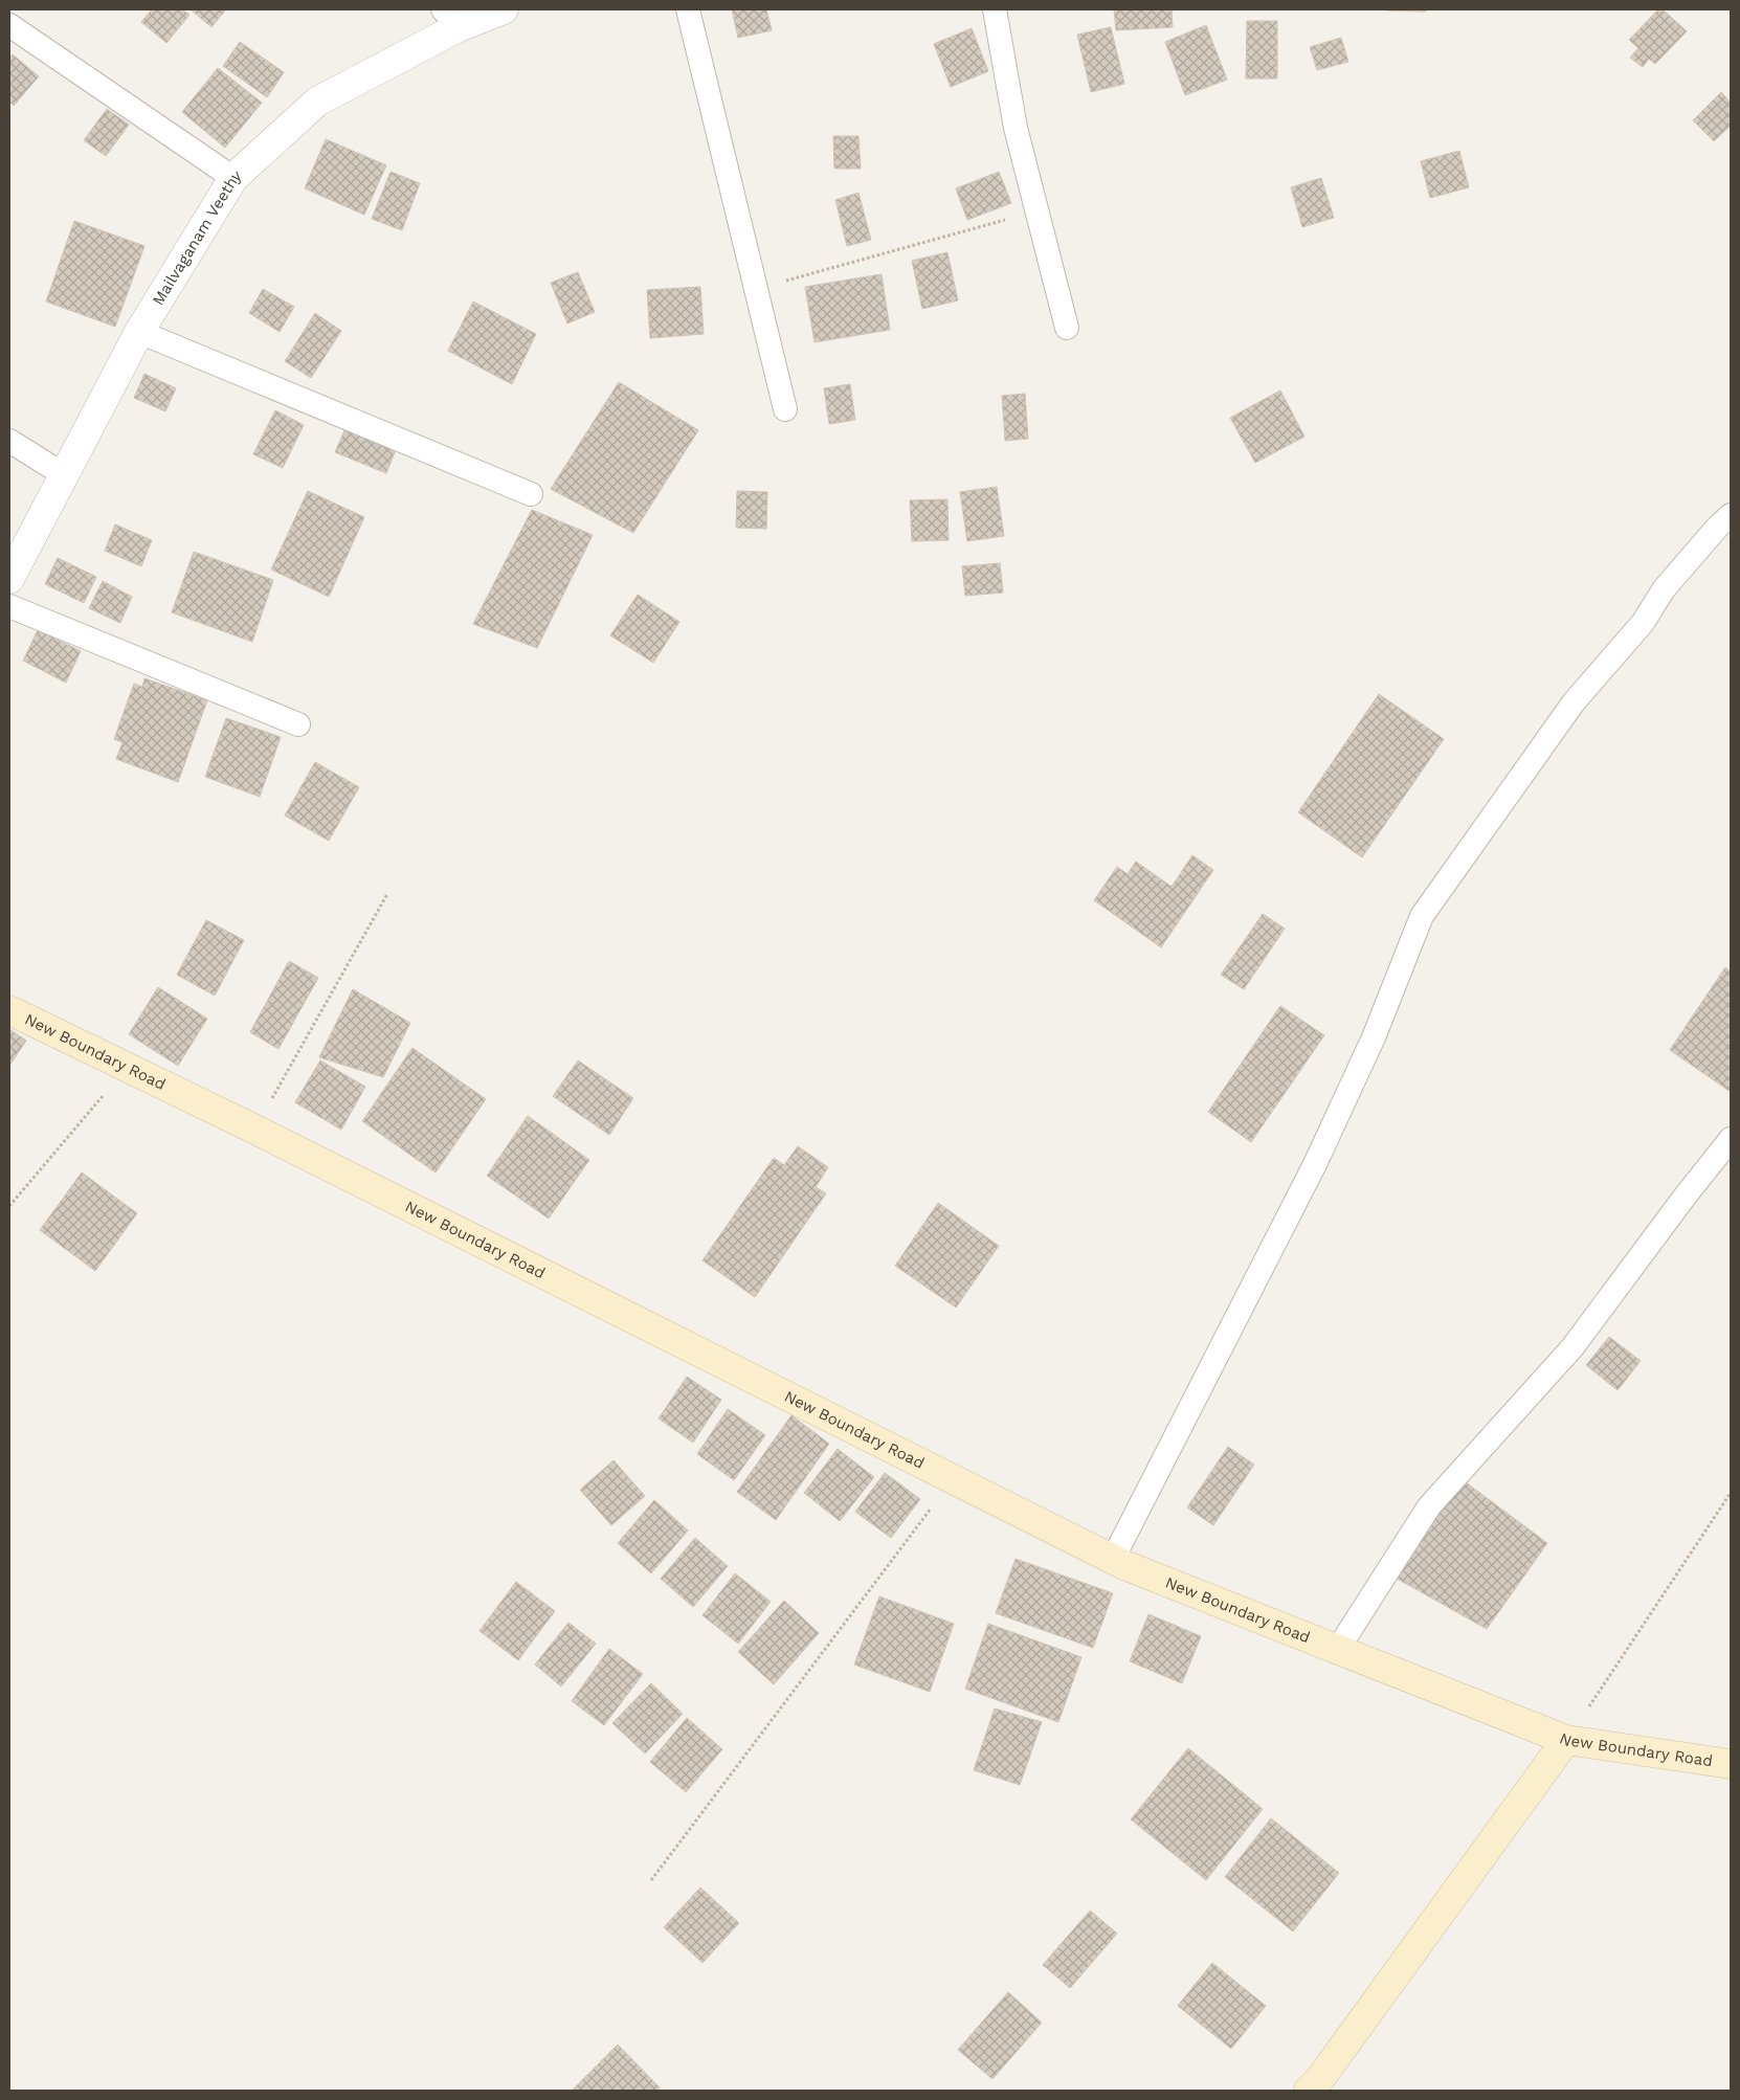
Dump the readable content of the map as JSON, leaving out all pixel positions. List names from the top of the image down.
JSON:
{
  "streets": {
    "main road": ["New Boundary Road"],
    "street": ["Mailvaganam Veethy"]
  }
}
